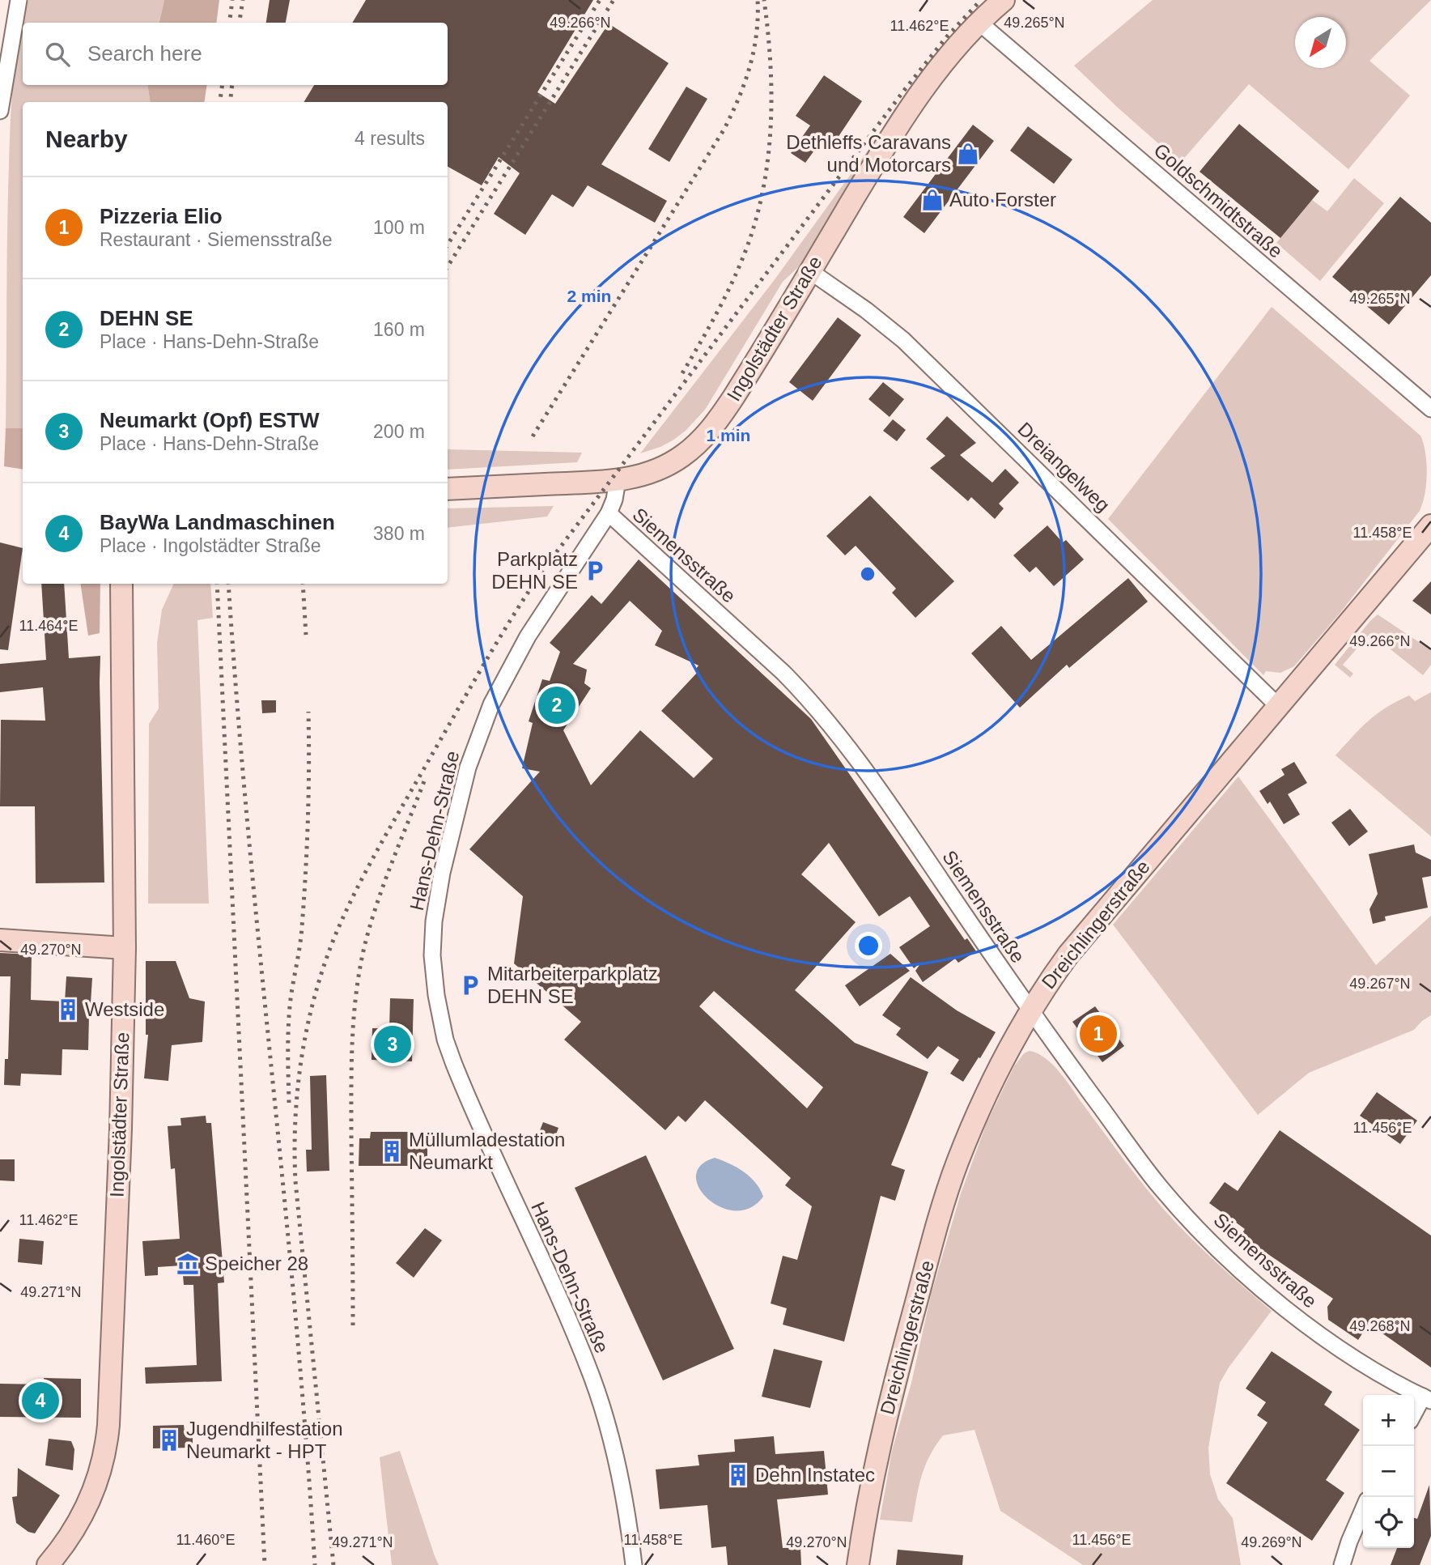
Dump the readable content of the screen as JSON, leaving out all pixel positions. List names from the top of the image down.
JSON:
{
  "streets": {
    "street": [
      "Goldschmidtstraße",
      "Ingolstädter Straße",
      "Dreiangelweg",
      "Siemensstraße",
      "Hans-Dehn-Straße",
      "Dreichlingerstraße"
    ]
  },
  "crossings": [
    ["Goldschmidtstraße", "Ingolstädter Straße"],
    ["Ingolstädter Straße", "Dreiangelweg"],
    ["Ingolstädter Straße", "Hans-Dehn-Straße"],
    ["Dreiangelweg", "Dreichlingerstraße"],
    ["Siemensstraße", "Hans-Dehn-Straße"],
    ["Siemensstraße", "Dreichlingerstraße"]
  ],
  "places": {
    "shop": ["Dethleffs Caravans und Motorcars", "Auto Forster"],
    "parking": ["Parkplatz DEHN SE", "Mitarbeiterparkplatz DEHN SE"],
    "building": [
      "Westside",
      "Müllumladestation Neumarkt",
      "Jugendhilfestation Neumarkt - HPT",
      "Dehn Instatec"
    ],
    "museum": ["Speicher 28"]
  },
  "north": "bottom left",
  "page": {
    "search": "Search here",
    "heading": ["Nearby", "4 results"],
    "list": [
      {
        "mark": "1",
        "name": "Pizzeria Elio",
        "note": "Restaurant · Siemensstraße",
        "value": "100 m"
      },
      {
        "mark": "2",
        "name": "DEHN SE",
        "note": "Place · Hans-Dehn-Straße",
        "value": "160 m"
      },
      {
        "mark": "3",
        "name": "Neumarkt (Opf) ESTW",
        "note": "Place · Hans-Dehn-Straße",
        "value": "200 m"
      },
      {
        "mark": "4",
        "name": "BayWa Landmaschinen",
        "note": "Place · Ingolstädter Straße",
        "value": "380 m"
      }
    ],
    "pins": [
      "2",
      "1",
      "3",
      "4"
    ],
    "map_buttons": ["+", "−"]
  },
  "coordinates": [
    "49.266°N",
    "49.265°N",
    "11.462°E",
    "11.458°E",
    "11.464°E",
    "49.270°N",
    "49.267°N",
    "11.456°E",
    "49.271°N",
    "49.268°N",
    "11.460°E",
    "49.269°N"
  ],
  "rings": ["2 min", "1 min"]
}
